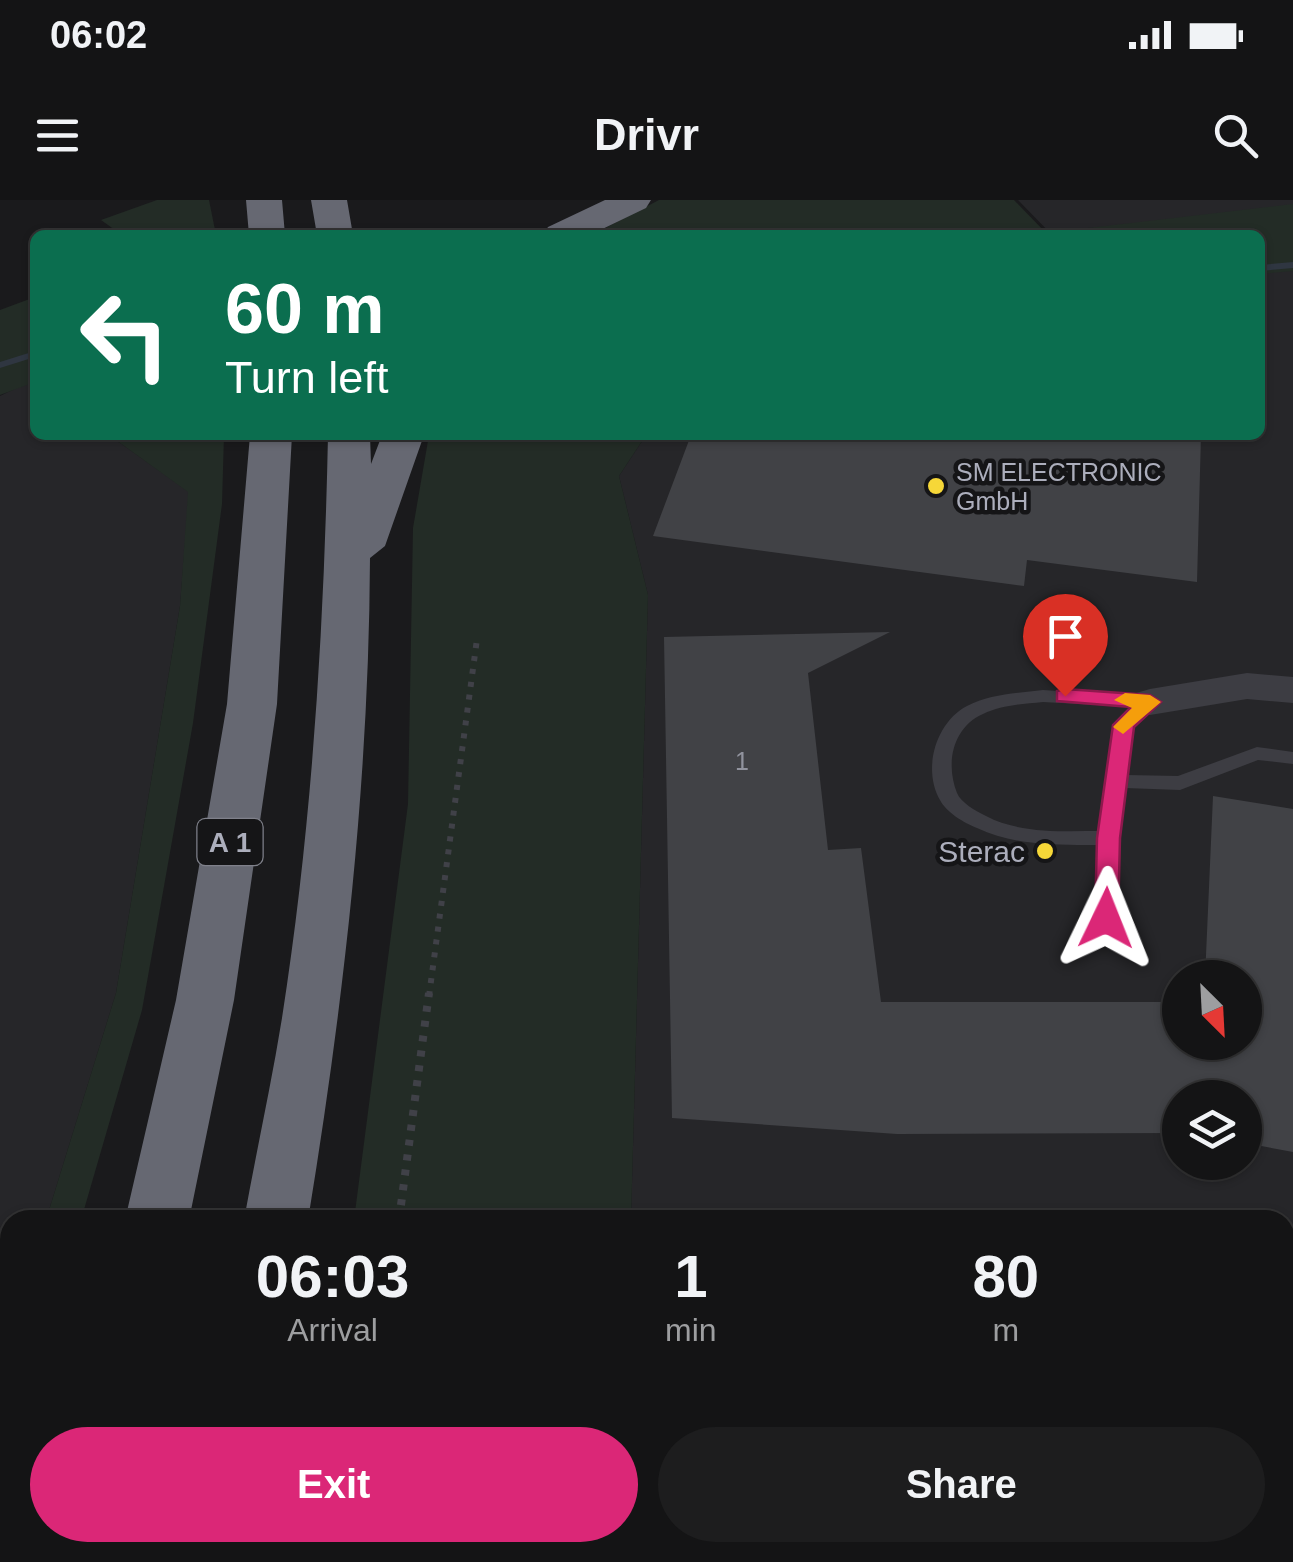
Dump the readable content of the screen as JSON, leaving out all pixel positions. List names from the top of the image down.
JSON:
{
  "streets": {
    "highway": ["A 1"]
  },
  "places": ["SM ELECTRONIC GmbH", "Sterac"],
  "house_numbers": ["1"],
  "north": "bottom right",
  "page": {
    "status": "06:02",
    "header": "Drivr",
    "turn": ["60 m", "Turn left"],
    "eta": [
      "06:03",
      "Arrival",
      "1",
      "min",
      "80",
      "m"
    ],
    "buttons": ["Exit", "Share"]
  }
}
